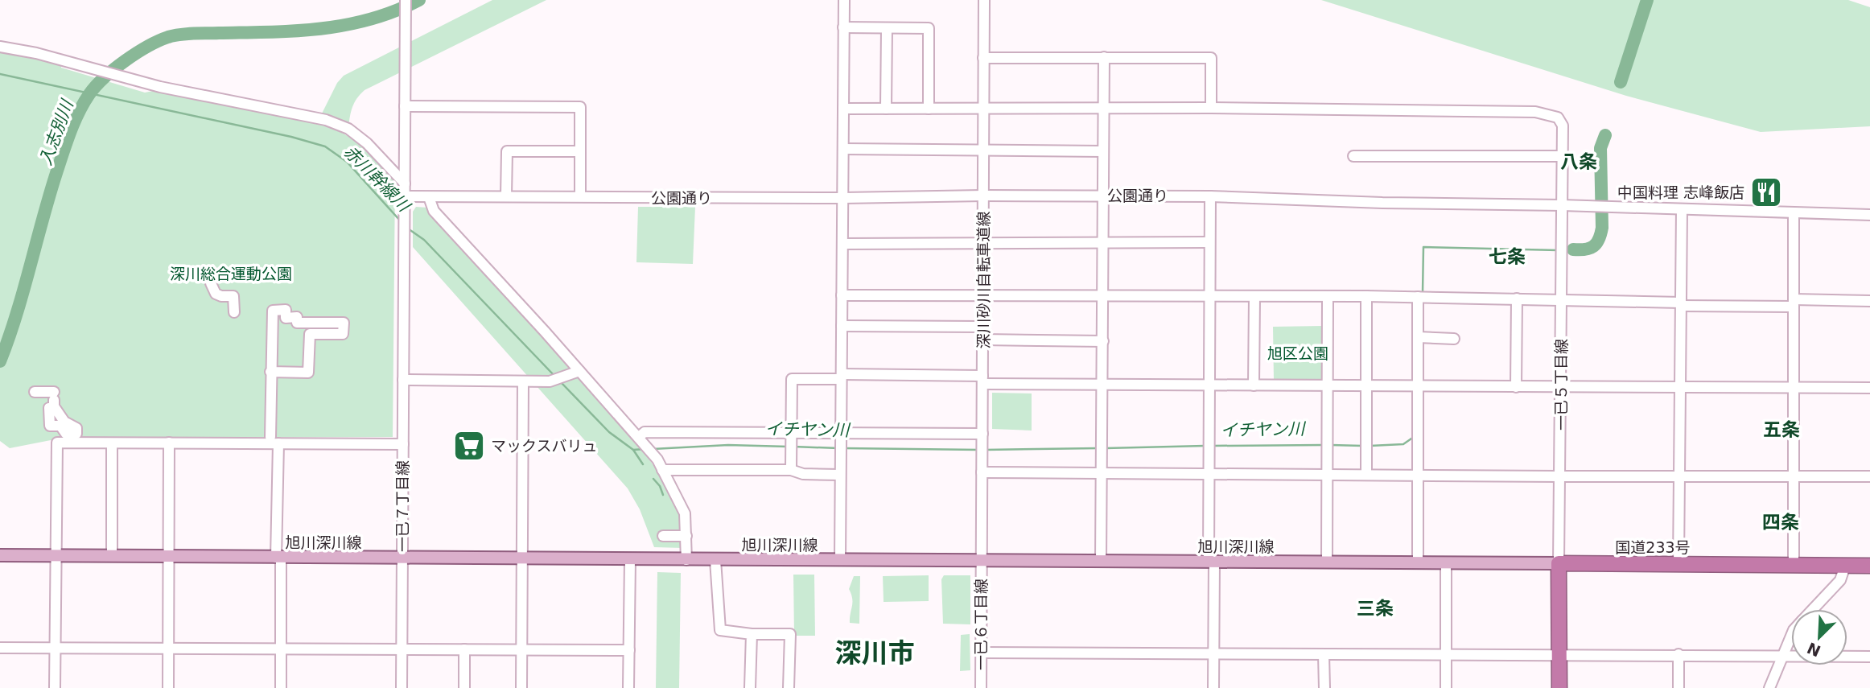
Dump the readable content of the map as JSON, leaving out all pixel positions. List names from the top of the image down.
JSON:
{
  "streets": {
    "highway": ["国道233号"],
    "main road": ["旭川深川線"],
    "street": [
      "公園通り",
      "深川砂川自転車道線",
      "一已５丁目線",
      "一已７丁目線",
      "一已６丁目線"
    ]
  },
  "crossings": [
    ["公園通り", "深川砂川自転車道線"],
    ["公園通り", "一已５丁目線"],
    ["公園通り", "一已７丁目線"],
    ["深川砂川自転車道線", "一已５丁目線"],
    ["深川砂川自転車道線", "旭川深川線"],
    ["深川砂川自転車道線", "一已６丁目線"],
    ["一已５丁目線", "旭川深川線"],
    ["一已５丁目線", "国道233号"],
    ["一已７丁目線", "旭川深川線"],
    ["旭川深川線", "国道233号"],
    ["旭川深川線", "一已６丁目線"]
  ],
  "districts": [
    "八条",
    "七条",
    "五条",
    "四条",
    "三条",
    "深川市"
  ],
  "water": ["入志別川", "赤川幹線川", "イチヤン川"],
  "parks": ["深川総合運動公園", "旭区公園"],
  "places": {
    "restaurant": ["中国料理 志峰飯店"],
    "supermarket": ["マックスバリュ"]
  },
  "north": "bottom left"
}
